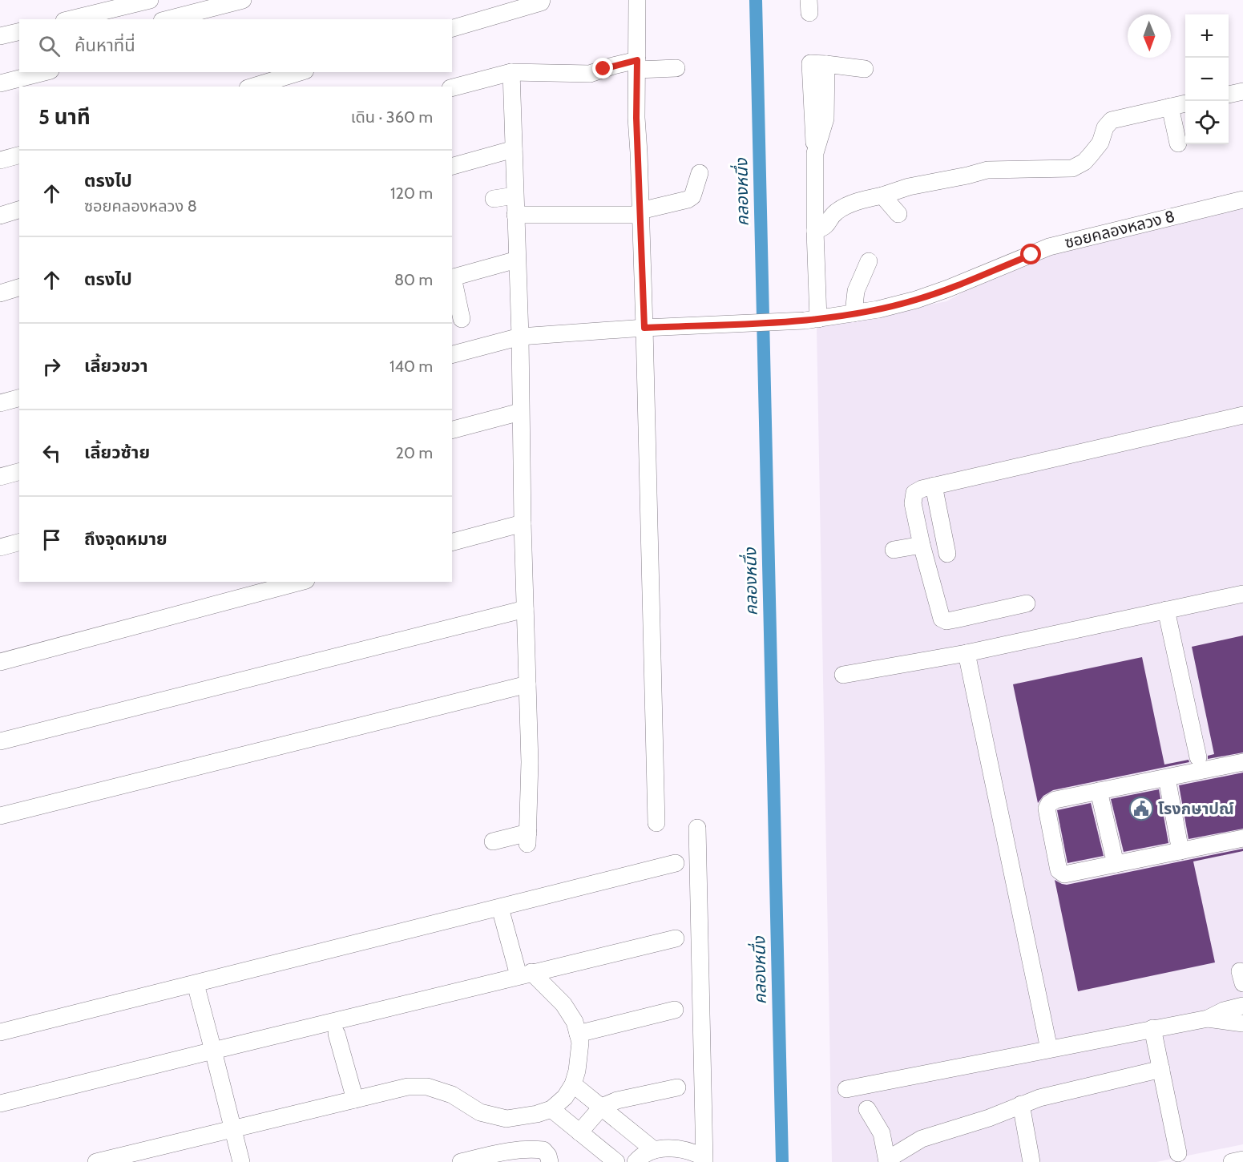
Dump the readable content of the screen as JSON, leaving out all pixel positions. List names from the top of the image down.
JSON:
{
  "streets": {
    "street": ["ซอยคลองหลวง 8"]
  },
  "water": ["คลองหนึ่ง"],
  "places": {
    "public building": ["โรงกษาปณ์"]
  },
  "north": "bottom",
  "page": {
    "map_buttons": ["+", "−"],
    "search": "ค้นหาที่นี่",
    "heading": ["5 นาที", "เดิน · 360 m"],
    "list": [
      ["ตรงไป", "ซอยคลองหลวง 8", "120 m"],
      ["ตรงไป", "80 m"],
      ["เลี้ยวขวา", "140 m"],
      ["เลี้ยวซ้าย", "20 m"],
      "ถึงจุดหมาย"
    ]
  }
}
